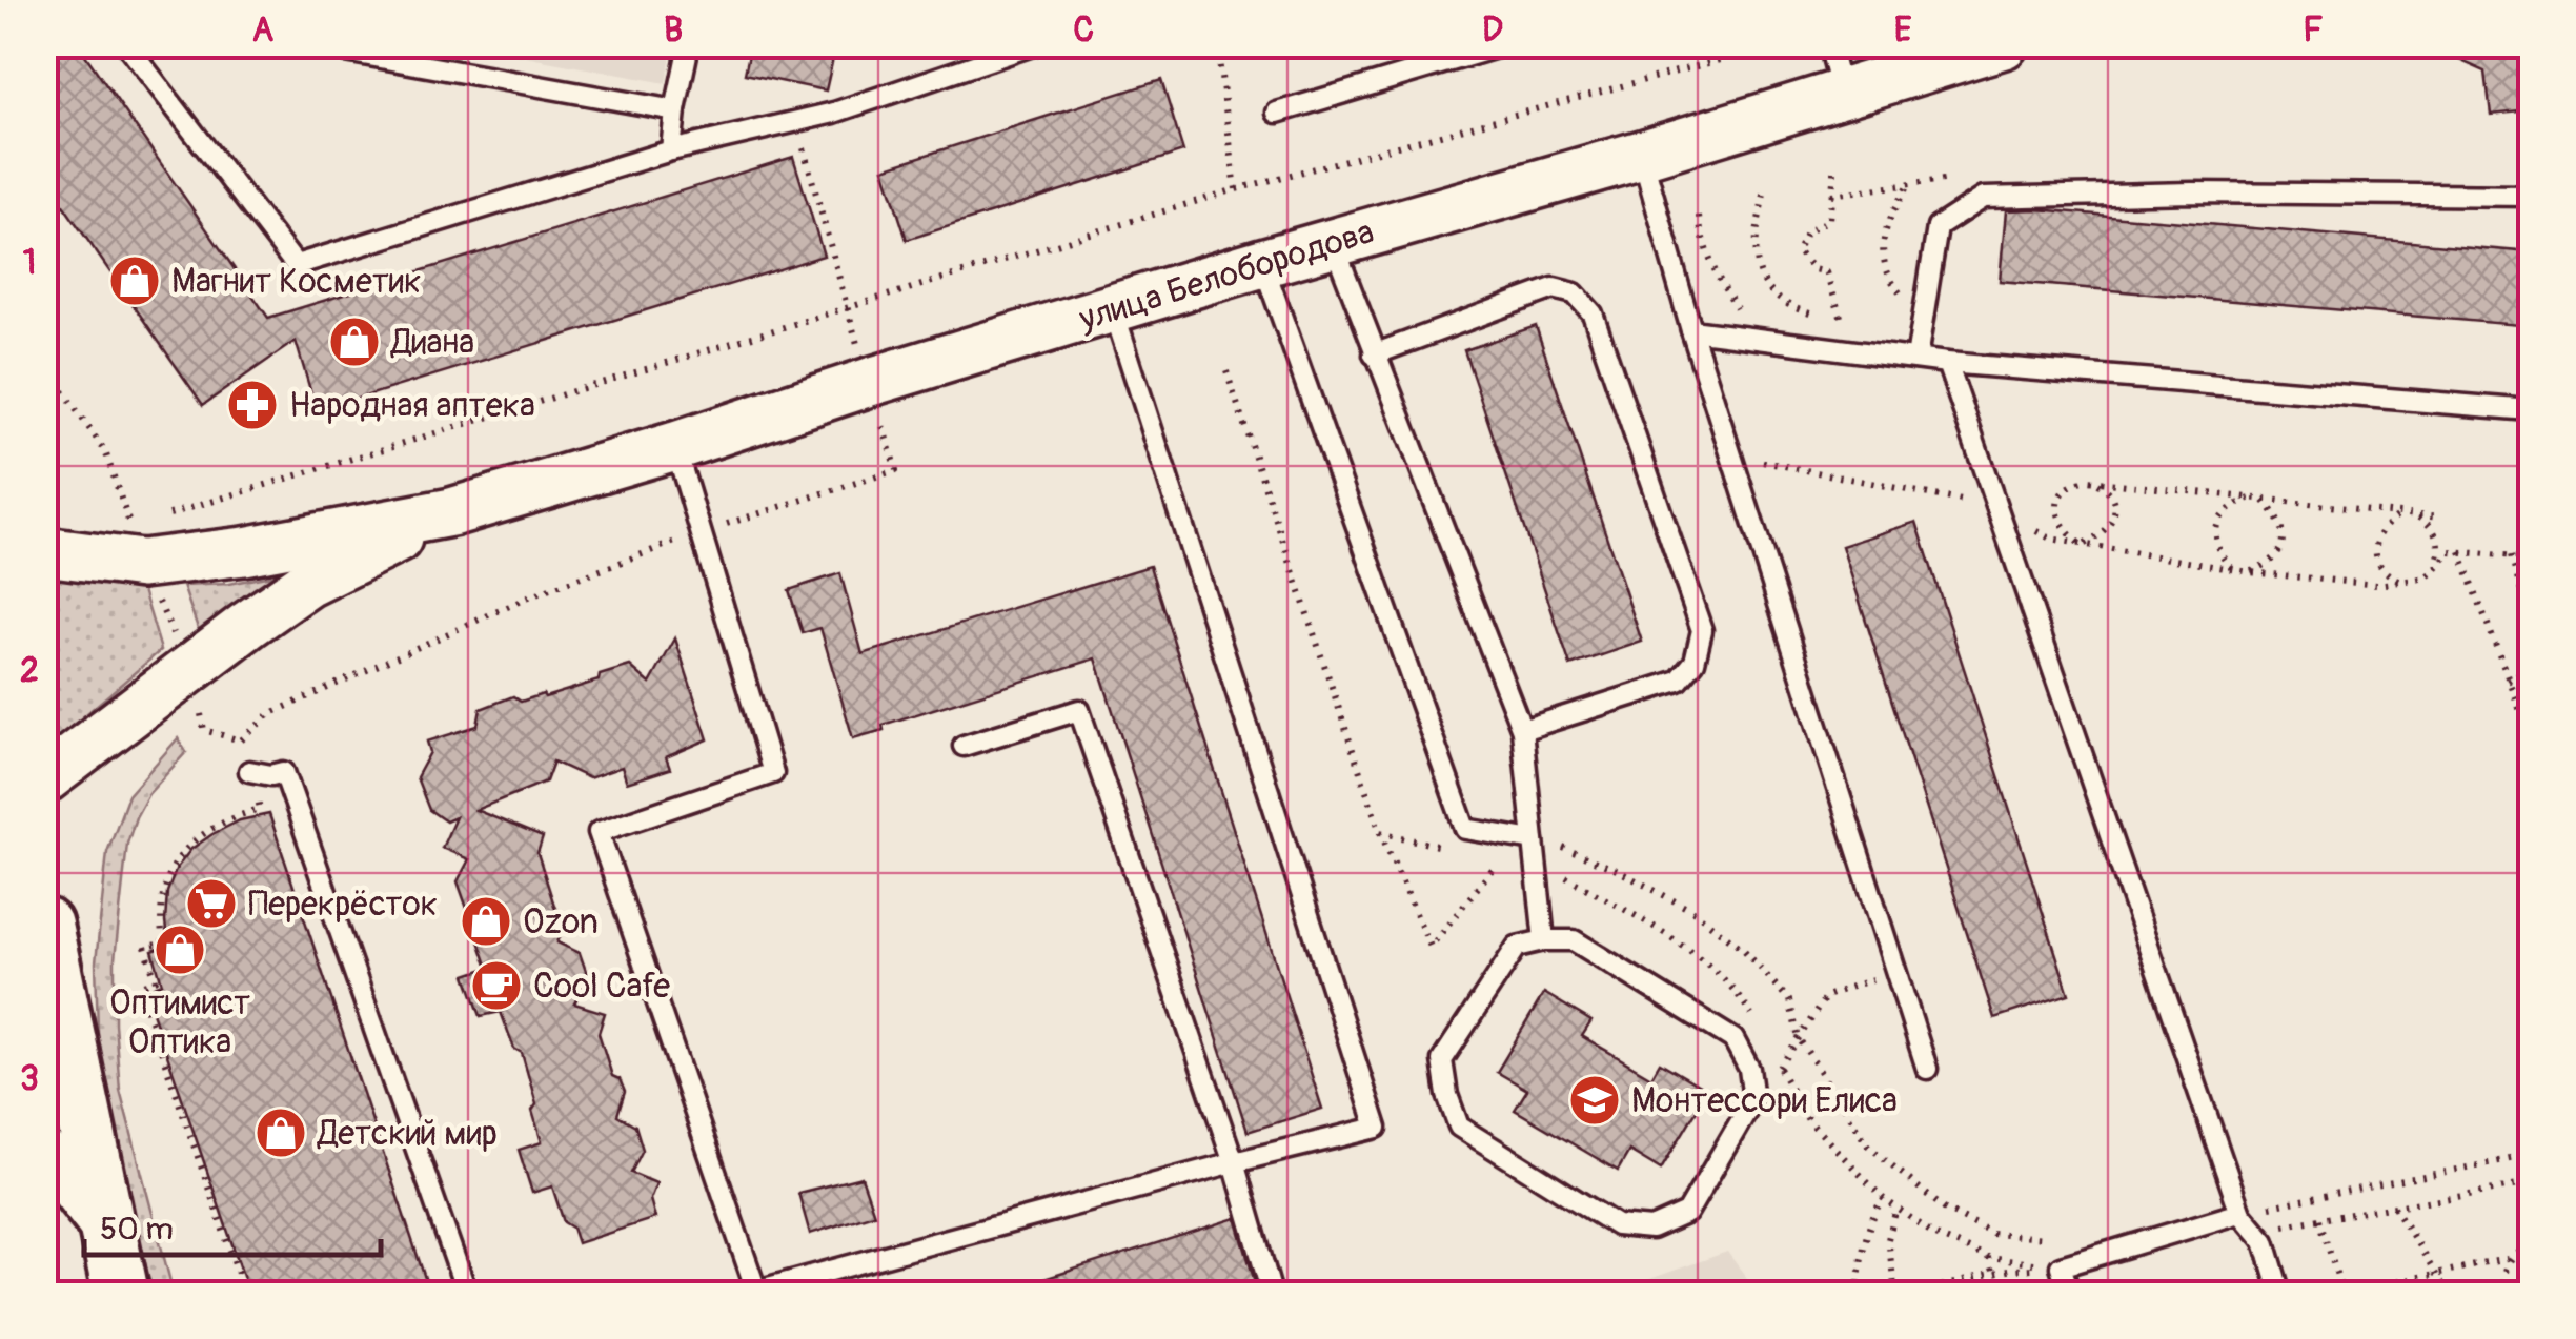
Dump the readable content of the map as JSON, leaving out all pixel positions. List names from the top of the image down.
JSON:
{
  "streets": {
    "street": ["улица Белобородова"]
  },
  "places": {
    "shop": [
      "Магнит Косметик",
      "Диана",
      "Ozon",
      "Оптимист Оптика",
      "Детский мир"
    ],
    "pharmacy": ["Народная аптека"],
    "supermarket": ["Перекрёсток"],
    "cafe": ["Cool Cafe"],
    "school or university": ["Монтессори Елиса"]
  },
  "scale_bar": "50 m",
  "grid": {
    "columns": [
      "A",
      "B",
      "C",
      "D",
      "E",
      "F"
    ],
    "rows": ["1", "2", "3"]
  }
}
